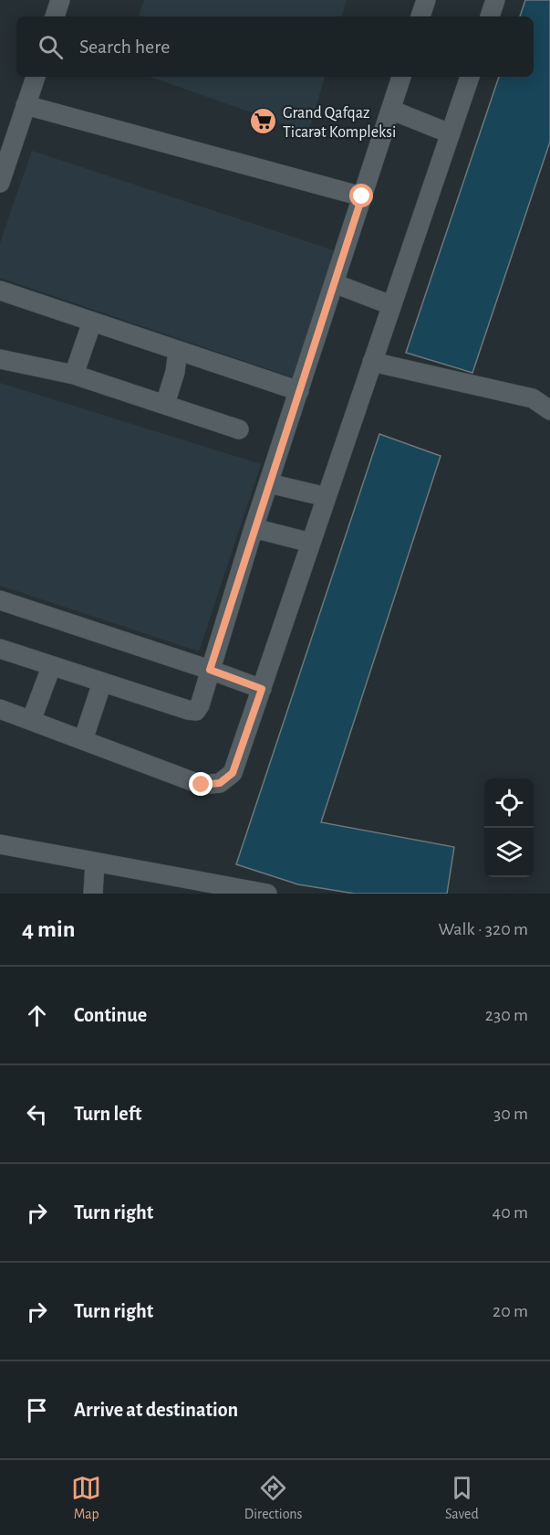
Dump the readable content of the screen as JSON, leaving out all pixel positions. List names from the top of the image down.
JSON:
{
  "places": {
    "supermarket": ["Grand Qafqaz Ticarət Kompleksi"]
  },
  "page": {
    "search": "Search here",
    "heading": ["4 min", "Walk · 320 m"],
    "list": [
      ["Continue", "230 m"],
      ["Turn left", "30 m"],
      ["Turn right", "40 m"],
      ["Turn right", "20 m"],
      "Arrive at destination"
    ],
    "nav": ["Map", "Directions", "Saved"]
  }
}
